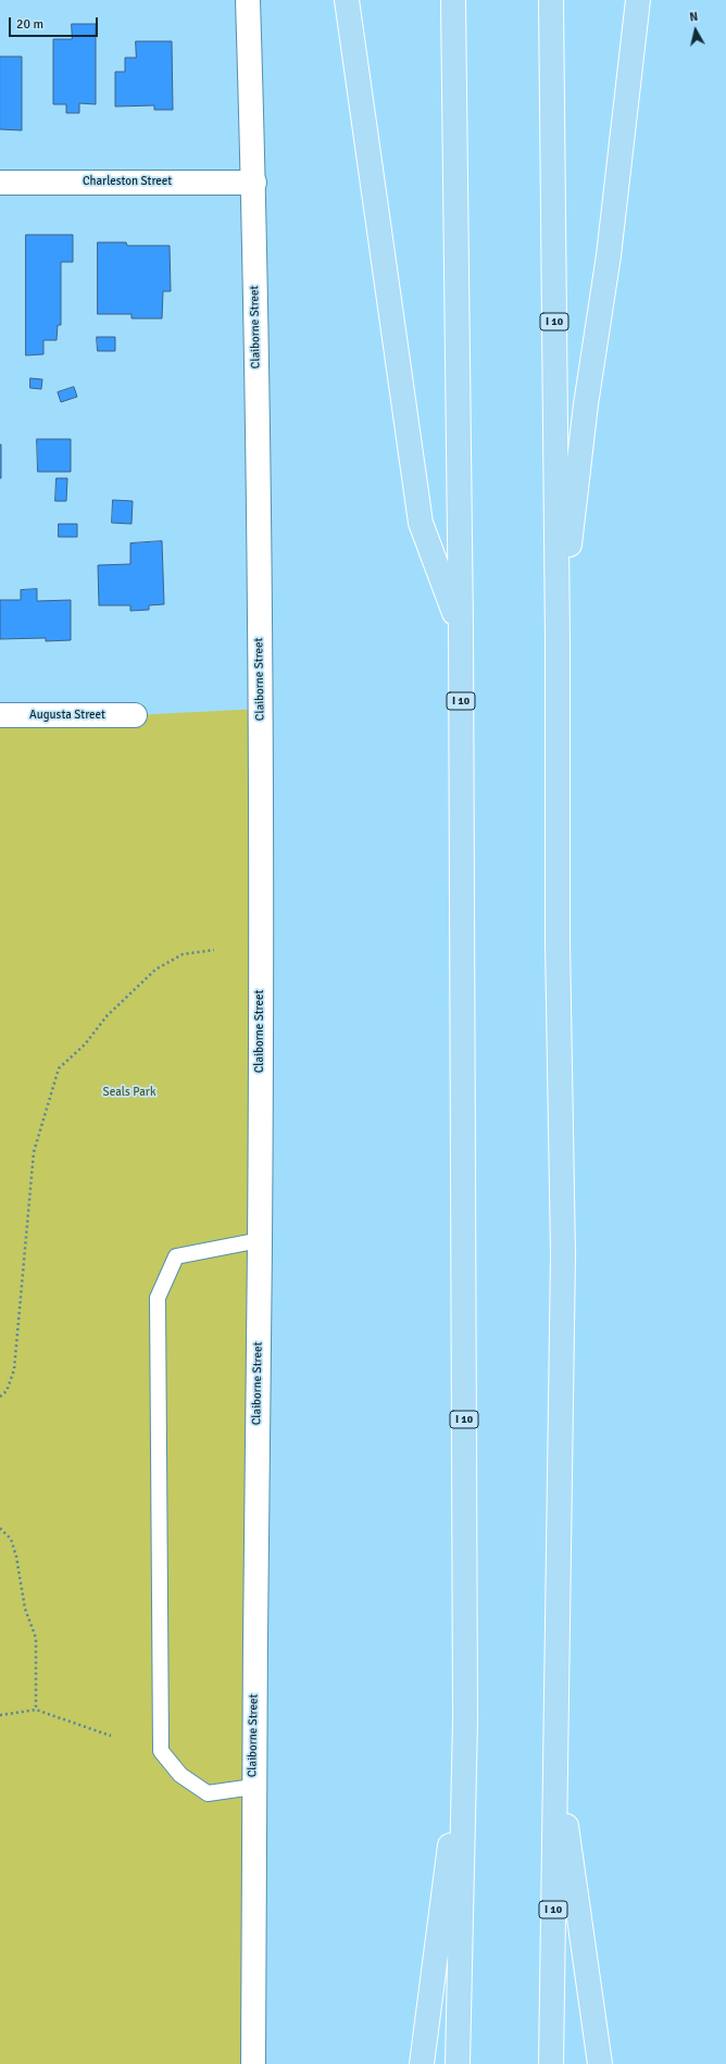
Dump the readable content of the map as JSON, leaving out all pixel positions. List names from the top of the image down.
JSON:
{
  "streets": {
    "highway": ["I 10"],
    "street": ["Charleston Street", "Claiborne Street", "Augusta Street"]
  },
  "crossings": [
    ["Charleston Street", "Claiborne Street"]
  ],
  "parks": ["Seals Park"],
  "scale_bar": "20 m",
  "north": "top"
}
